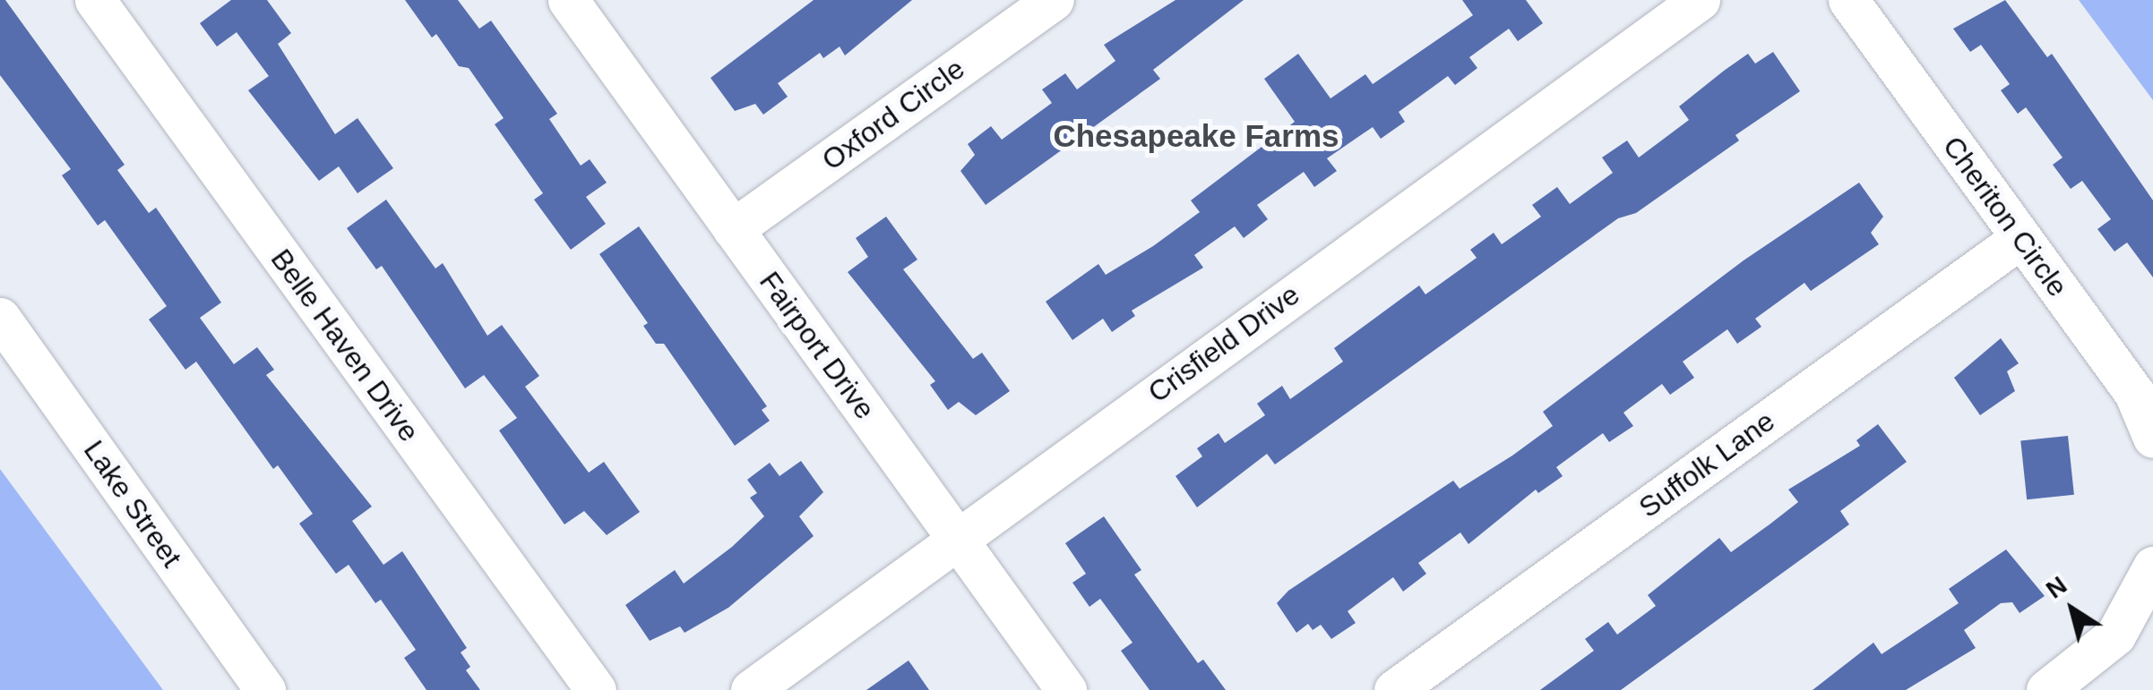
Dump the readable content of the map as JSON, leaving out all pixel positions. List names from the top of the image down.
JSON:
{
  "streets": {
    "street": [
      "Oxford Circle",
      "Cheriton Circle",
      "Crisfield Drive",
      "Belle Haven Drive",
      "Fairport Drive",
      "Suffolk Lane",
      "Lake Street"
    ]
  },
  "crossings": [
    ["Oxford Circle", "Fairport Drive"],
    ["Cheriton Circle", "Suffolk Lane"],
    ["Crisfield Drive", "Fairport Drive"]
  ],
  "districts": ["Chesapeake Farms"],
  "north": "top left"
}
